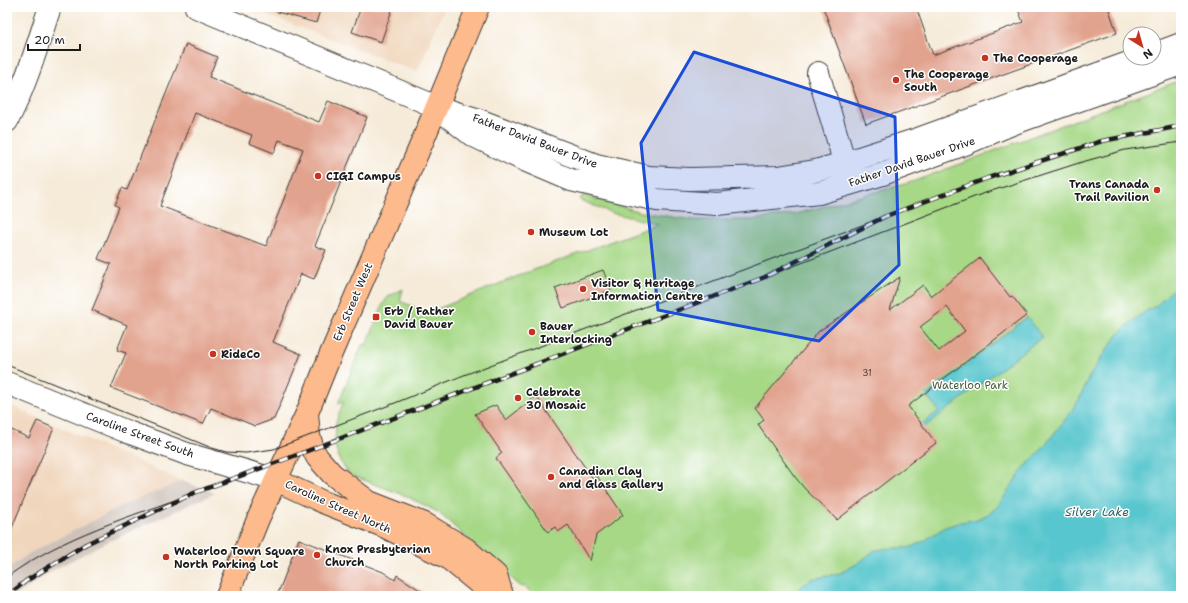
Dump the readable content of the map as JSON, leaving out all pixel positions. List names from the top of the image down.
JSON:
{
  "streets": {
    "main road": ["Erb Street West", "Caroline Street North"],
    "street": ["Father David Bauer Drive", "Caroline Street South"]
  },
  "crossings": [
    ["Father David Bauer Drive", "Erb Street West"],
    ["Erb Street West", "Caroline Street South"],
    ["Erb Street West", "Caroline Street North"],
    ["Caroline Street South", "Caroline Street North"]
  ],
  "water": ["Silver Lake"],
  "parks": ["Waterloo Park"],
  "places": {
    "other": [
      "The Cooperage",
      "The Cooperage South",
      "CIGI Campus",
      "Trans Canada Trail Pavilion",
      "Museum Lot",
      "Visitor & Heritage Information Centre",
      "Bauer Interlocking",
      "RideCo",
      "Celebrate 30 Mosaic",
      "Canadian Clay and Glass Gallery",
      "Knox Presbyterian Church",
      "Waterloo Town Square North Parking Lot"
    ],
    "transit": ["Erb / Father David Bauer"]
  },
  "house_numbers": ["31"],
  "scale_bar": "20 m",
  "north": "bottom right"
}
